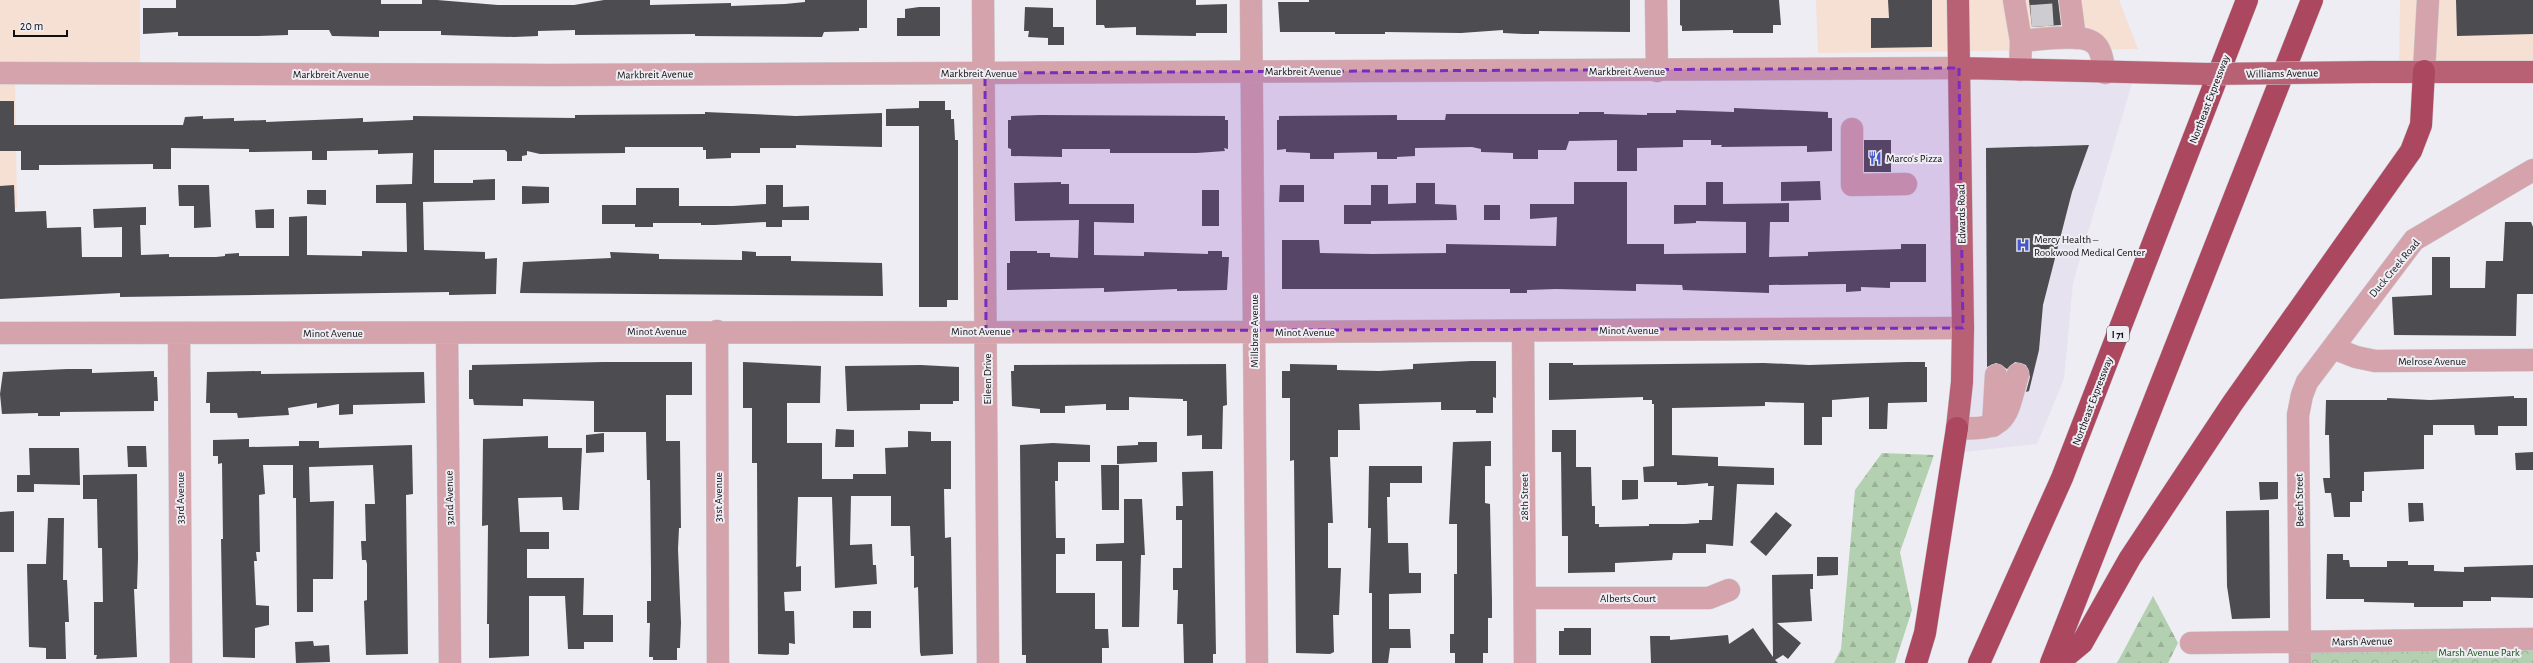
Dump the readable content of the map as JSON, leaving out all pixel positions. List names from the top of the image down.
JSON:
{
  "streets": {
    "highway": ["Northeast Expressway", "I 71"],
    "main road": ["Williams Avenue", "Edwards Road"],
    "street": [
      "Markbreit Avenue",
      "Duck Creek Road",
      "Minot Avenue",
      "Millsbrae Avenue",
      "Melrose Avenue",
      "Eileen Drive",
      "31st Avenue",
      "28th Street",
      "33rd Avenue",
      "32nd Avenue",
      "Beech Street",
      "Alberts Court",
      "Marsh Avenue"
    ]
  },
  "crossings": [
    ["Markbreit Avenue", "Williams Avenue"],
    ["Markbreit Avenue", "Edwards Road"],
    ["Markbreit Avenue", "Millsbrae Avenue"],
    ["Markbreit Avenue", "Eileen Drive"],
    ["Williams Avenue", "Edwards Road"],
    ["Edwards Road", "Minot Avenue"],
    ["Duck Creek Road", "Melrose Avenue"],
    ["Duck Creek Road", "Beech Street"],
    ["Minot Avenue", "Millsbrae Avenue"],
    ["Minot Avenue", "Eileen Drive"],
    ["Minot Avenue", "31st Avenue"],
    ["Minot Avenue", "28th Street"],
    ["Minot Avenue", "33rd Avenue"],
    ["Minot Avenue", "32nd Avenue"],
    ["Melrose Avenue", "Beech Street"],
    ["28th Street", "Alberts Court"],
    ["Beech Street", "Marsh Avenue"]
  ],
  "parks": ["Marsh Avenue Park"],
  "places": {
    "restaurant": ["Marco's Pizza"],
    "hospital": ["Mercy Health – Rookwood Medical Center"]
  },
  "scale_bar": "20 m"
}
